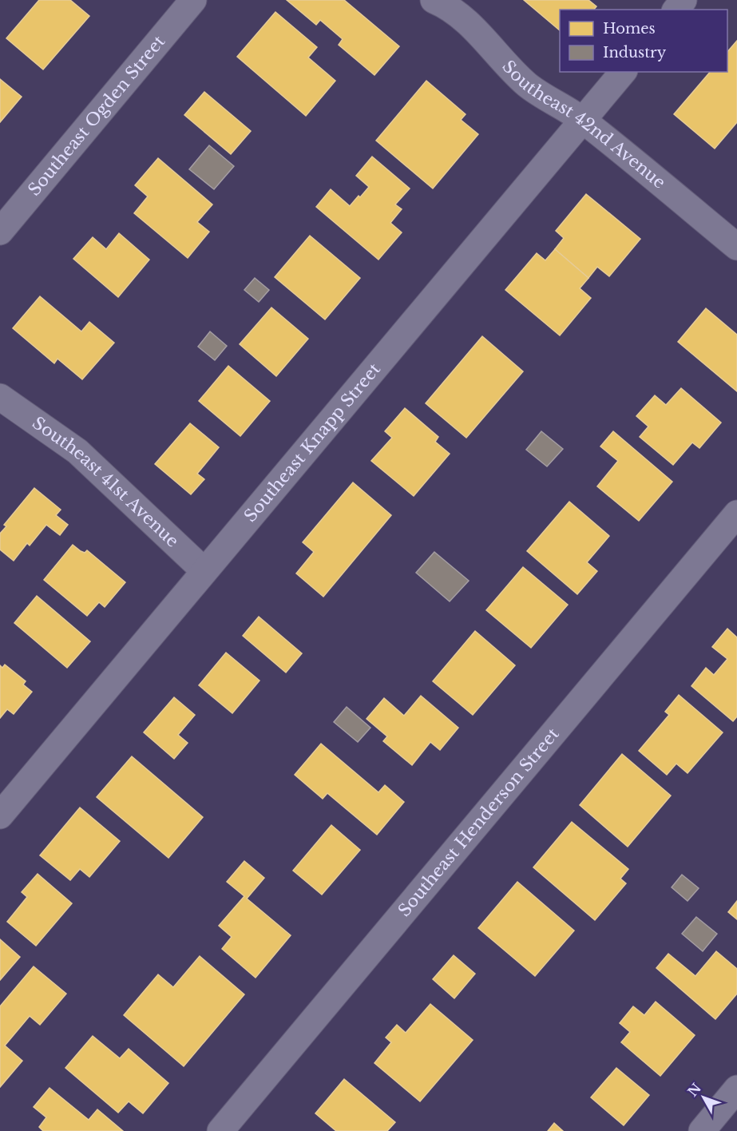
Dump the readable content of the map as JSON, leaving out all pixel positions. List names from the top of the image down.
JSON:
{
  "streets": {
    "street": [
      "Southeast Ogden Street",
      "Southeast 42nd Avenue",
      "Southeast Knapp Street",
      "Southeast 41st Avenue",
      "Southeast Henderson Street"
    ]
  },
  "crossings": [
    ["Southeast 42nd Avenue", "Southeast Knapp Street"],
    ["Southeast Knapp Street", "Southeast 41st Avenue"]
  ],
  "legend": ["Homes", "Industry"],
  "north": "top left"
}
